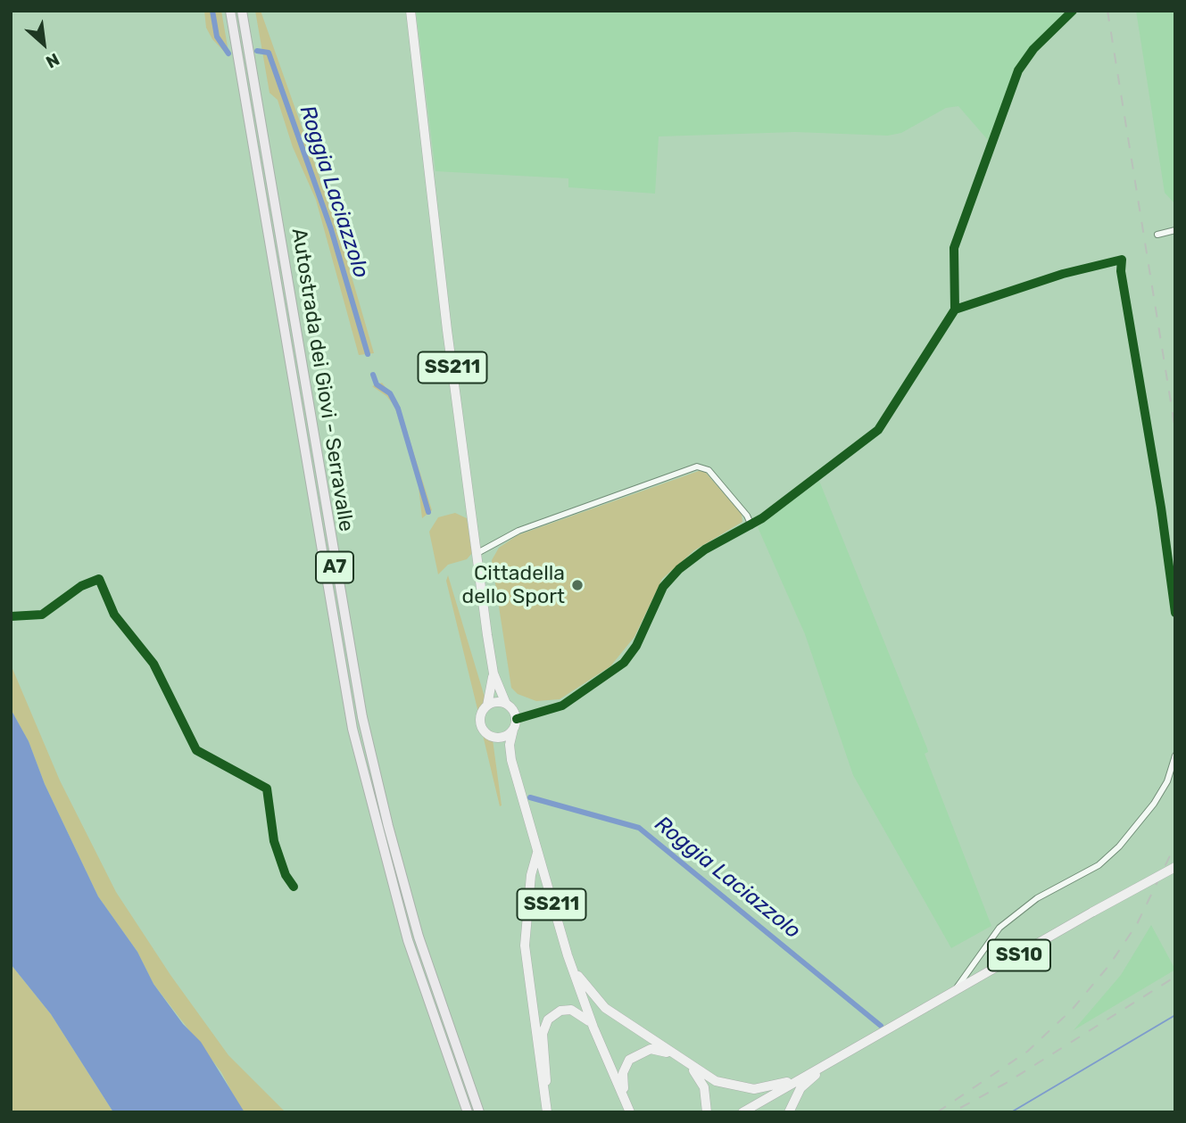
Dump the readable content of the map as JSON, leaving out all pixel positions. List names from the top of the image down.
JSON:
{
  "streets": {
    "highway": ["Autostrada dei Giovi - Serravalle", "A7"],
    "main road": ["SS211", "SS10"]
  },
  "water": ["Roggia Laciazzolo"],
  "places": ["Cittadella dello Sport"],
  "north": "bottom right"
}
